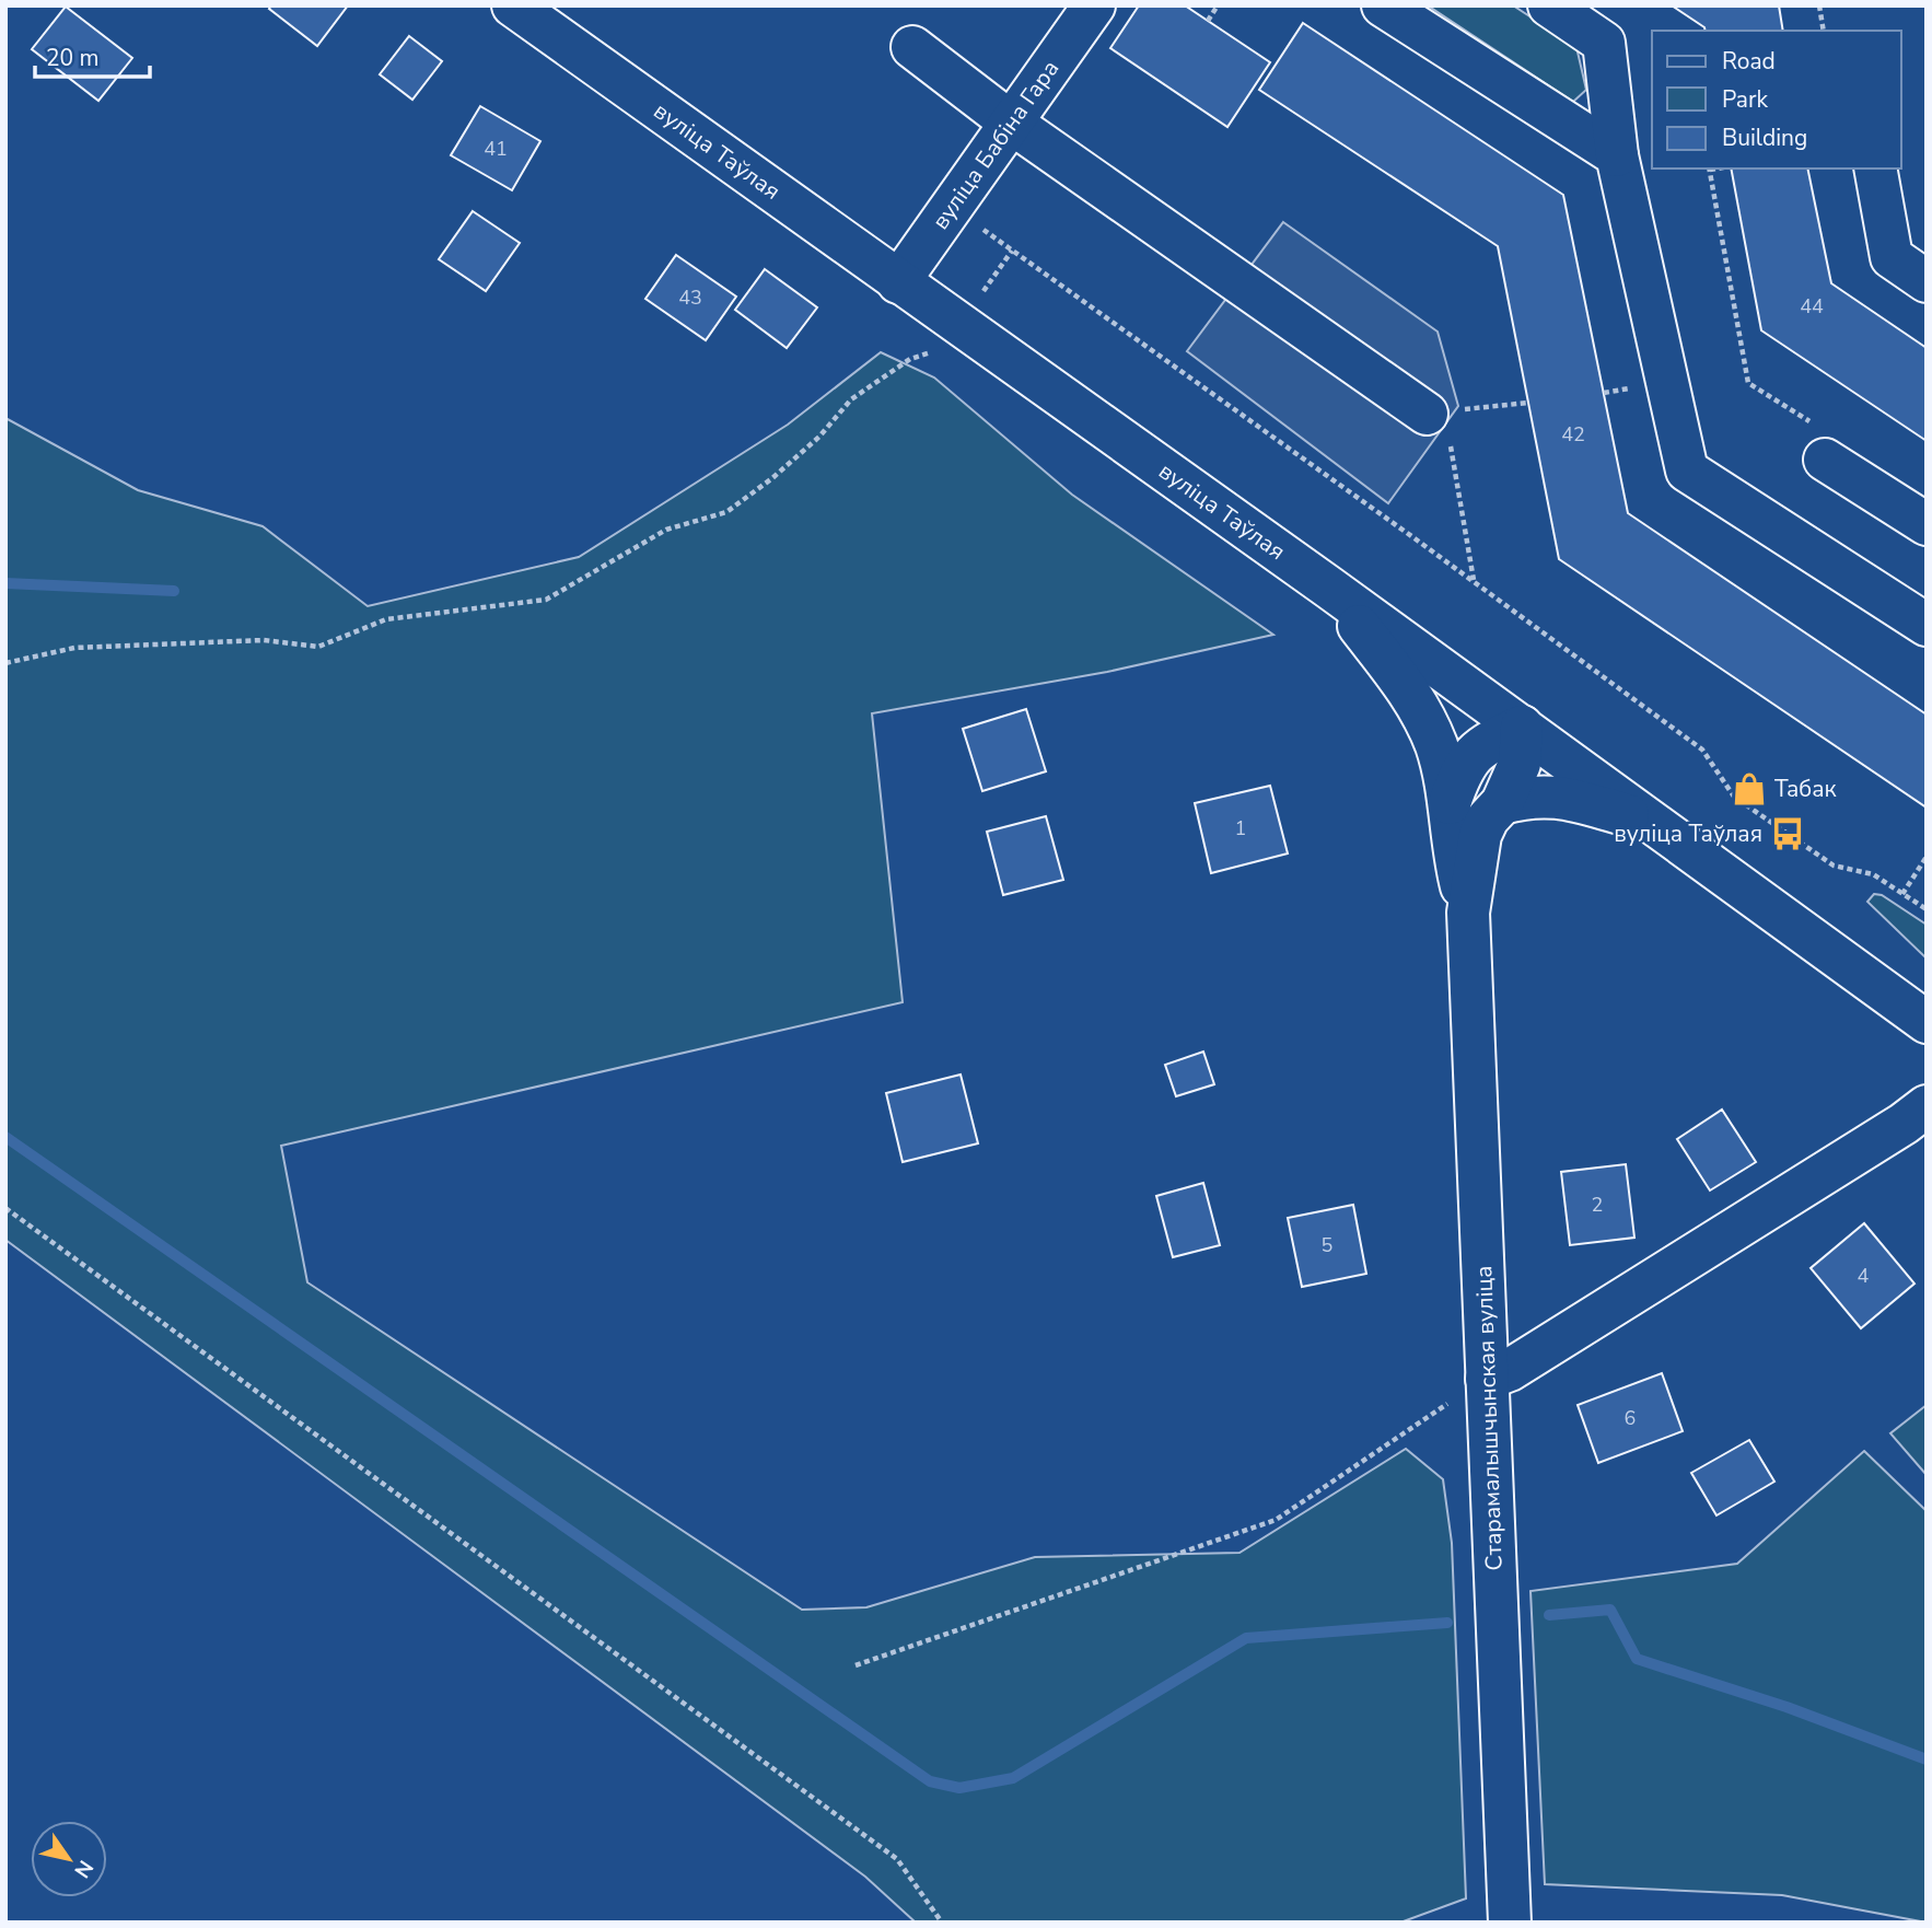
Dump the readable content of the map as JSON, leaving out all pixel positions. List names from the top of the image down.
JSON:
{
  "streets": {
    "main road": ["вуліца Бабіна Гара", "вуліца Таўлая", "Старамалышчынская вуліца"]
  },
  "crossings": [
    ["вуліца Бабіна Гара", "вуліца Таўлая"]
  ],
  "places": {
    "shop": ["Табак"],
    "bus stop": ["вуліца Таўлая"]
  },
  "house_numbers": [
    "41",
    "43",
    "44",
    "42",
    "1",
    "2",
    "5",
    "4",
    "6"
  ],
  "legend": ["Road", "Park", "Building"],
  "scale_bar": "20 m",
  "north": "bottom right"
}
